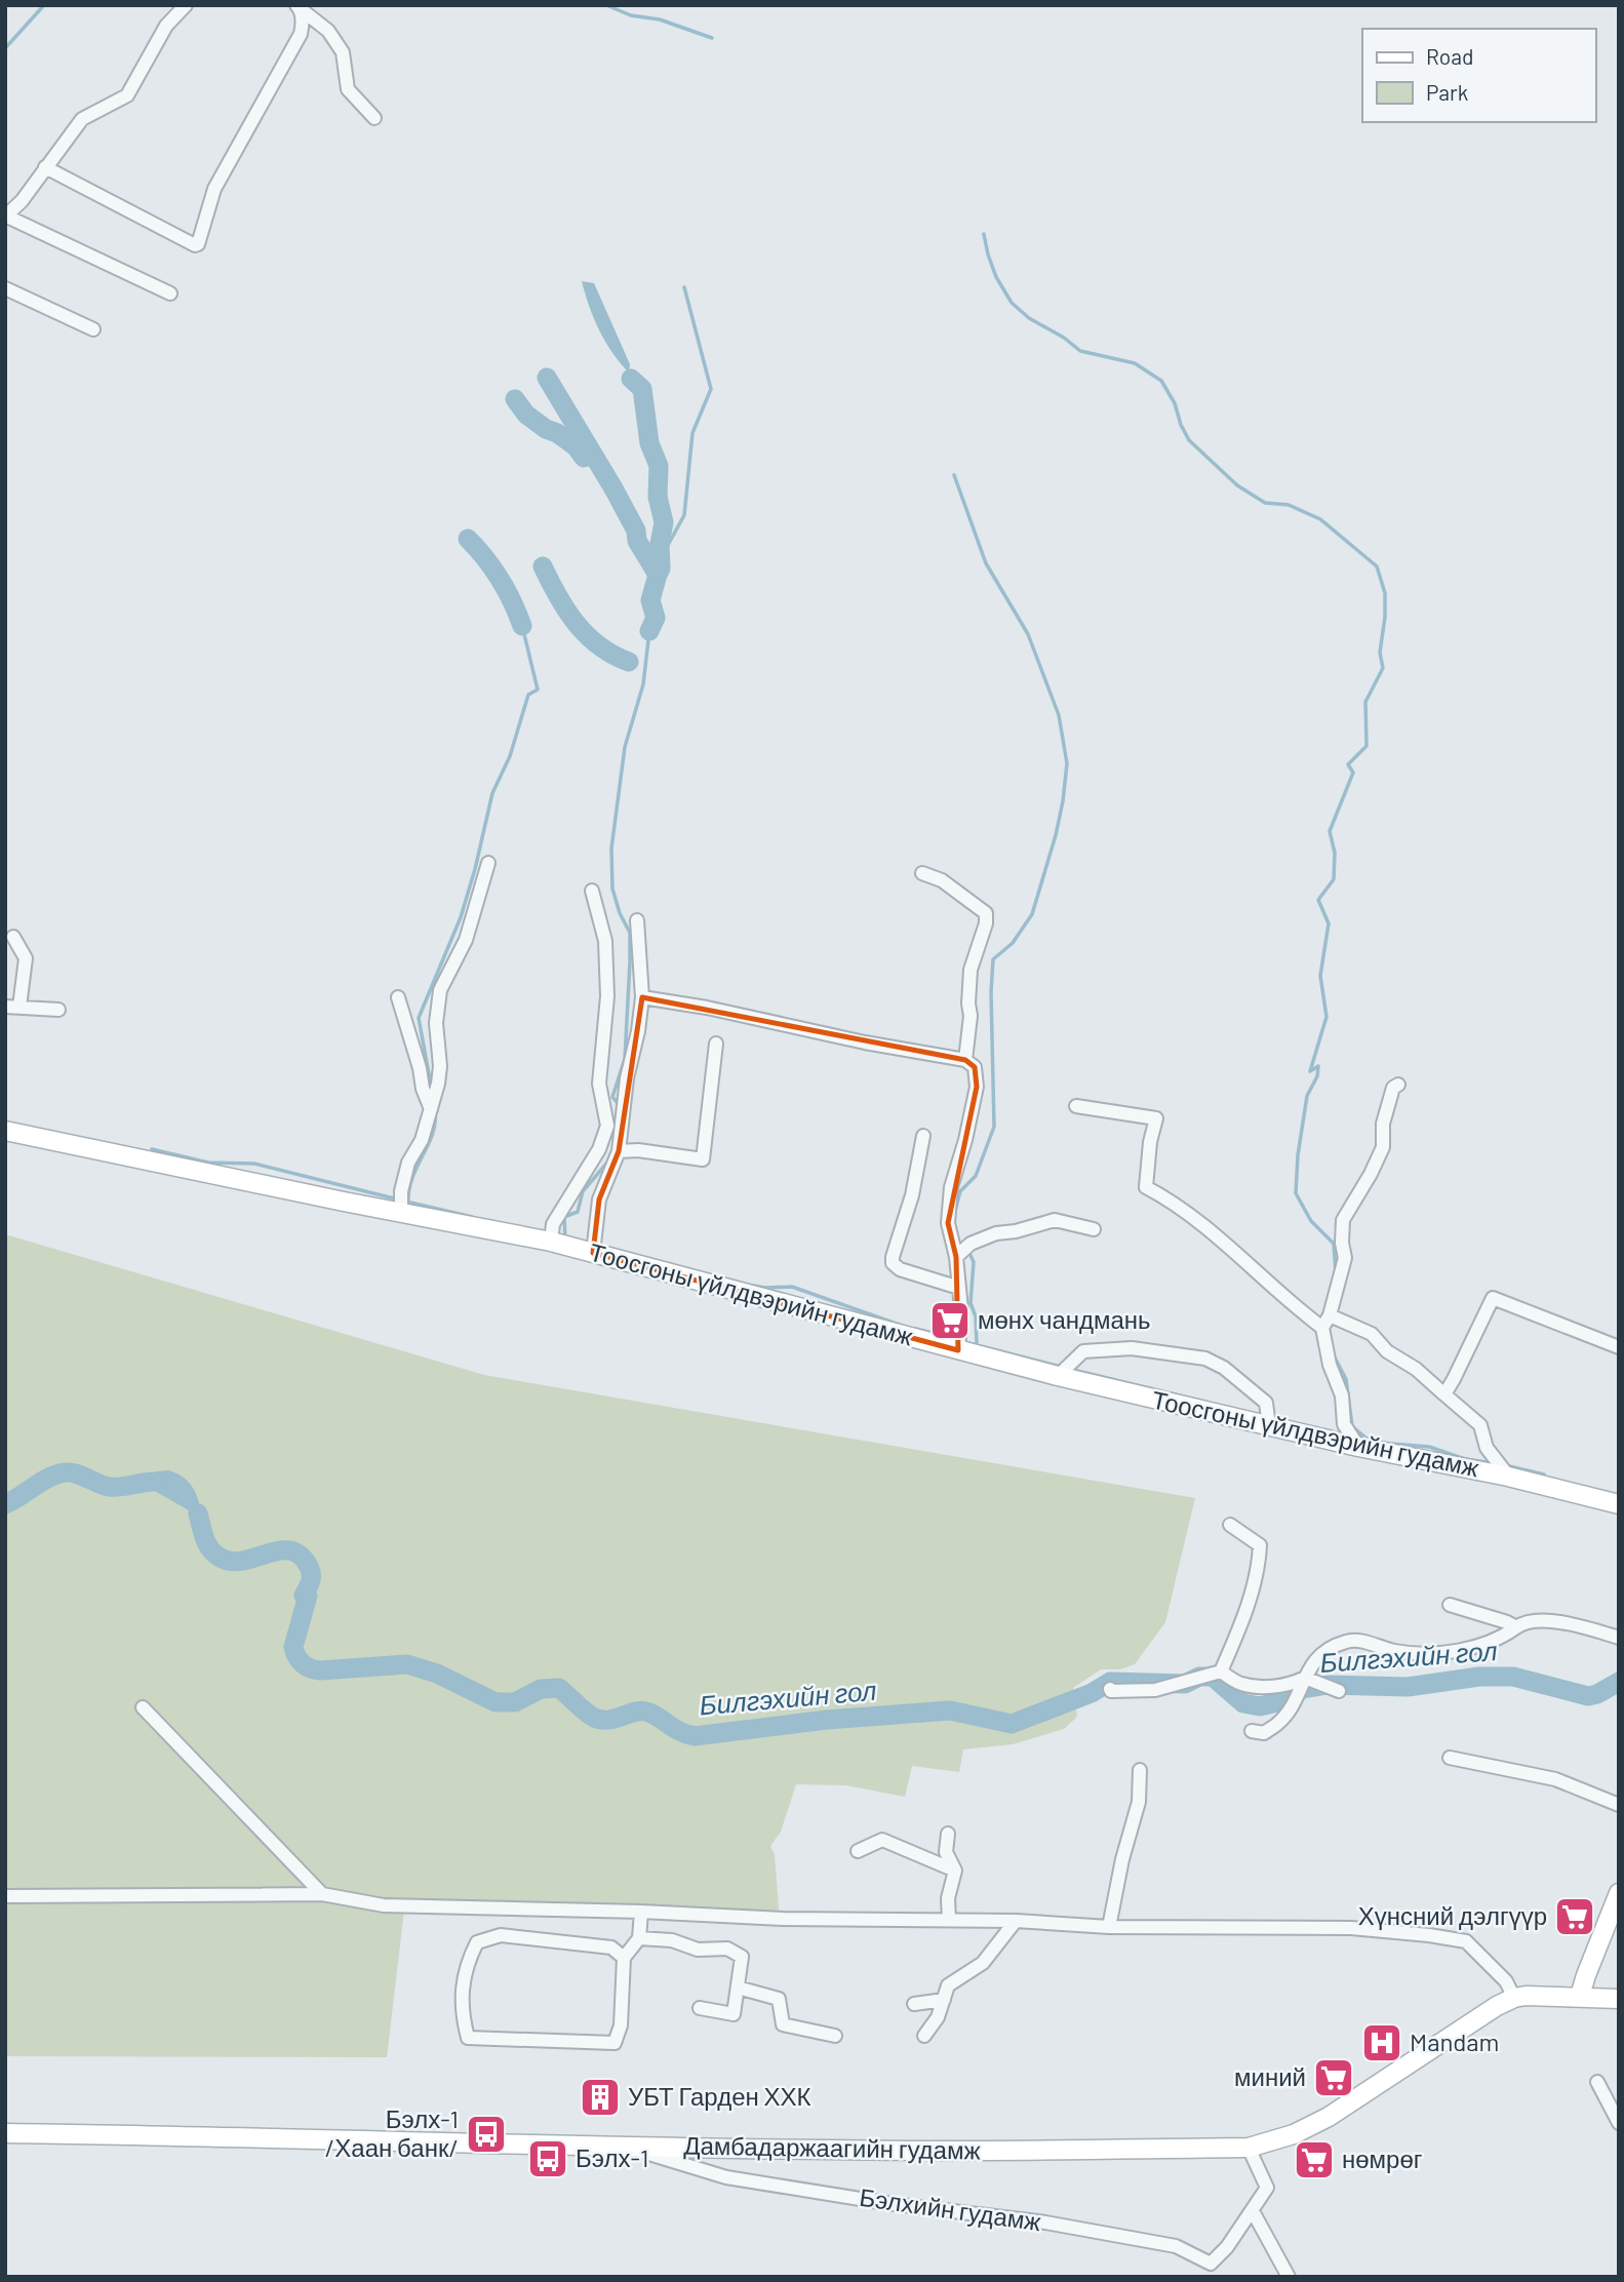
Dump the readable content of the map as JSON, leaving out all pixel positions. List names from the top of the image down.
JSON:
{
  "streets": {
    "main road": ["Тоосгоны үйлдвэрийн гудамж", "Дамбадаржаагийн гудамж"],
    "street": ["Бэлхийн гудамж"]
  },
  "crossings": [
    ["Дамбадаржаагийн гудамж", "Бэлхийн гудамж"]
  ],
  "water": ["Билгэхийн гол"],
  "places": {
    "supermarket": [
      "мөнх чандмань",
      "Хүнсний дэлгүүр",
      "миний",
      "нөмрөг"
    ],
    "hospital": ["Mandam"],
    "building": ["УБТ Гарден ХХК"],
    "bus stop": ["Бэлх-1 /Хаан банк/", "Бэлх-1"]
  },
  "legend": ["Road", "Park"]
}
